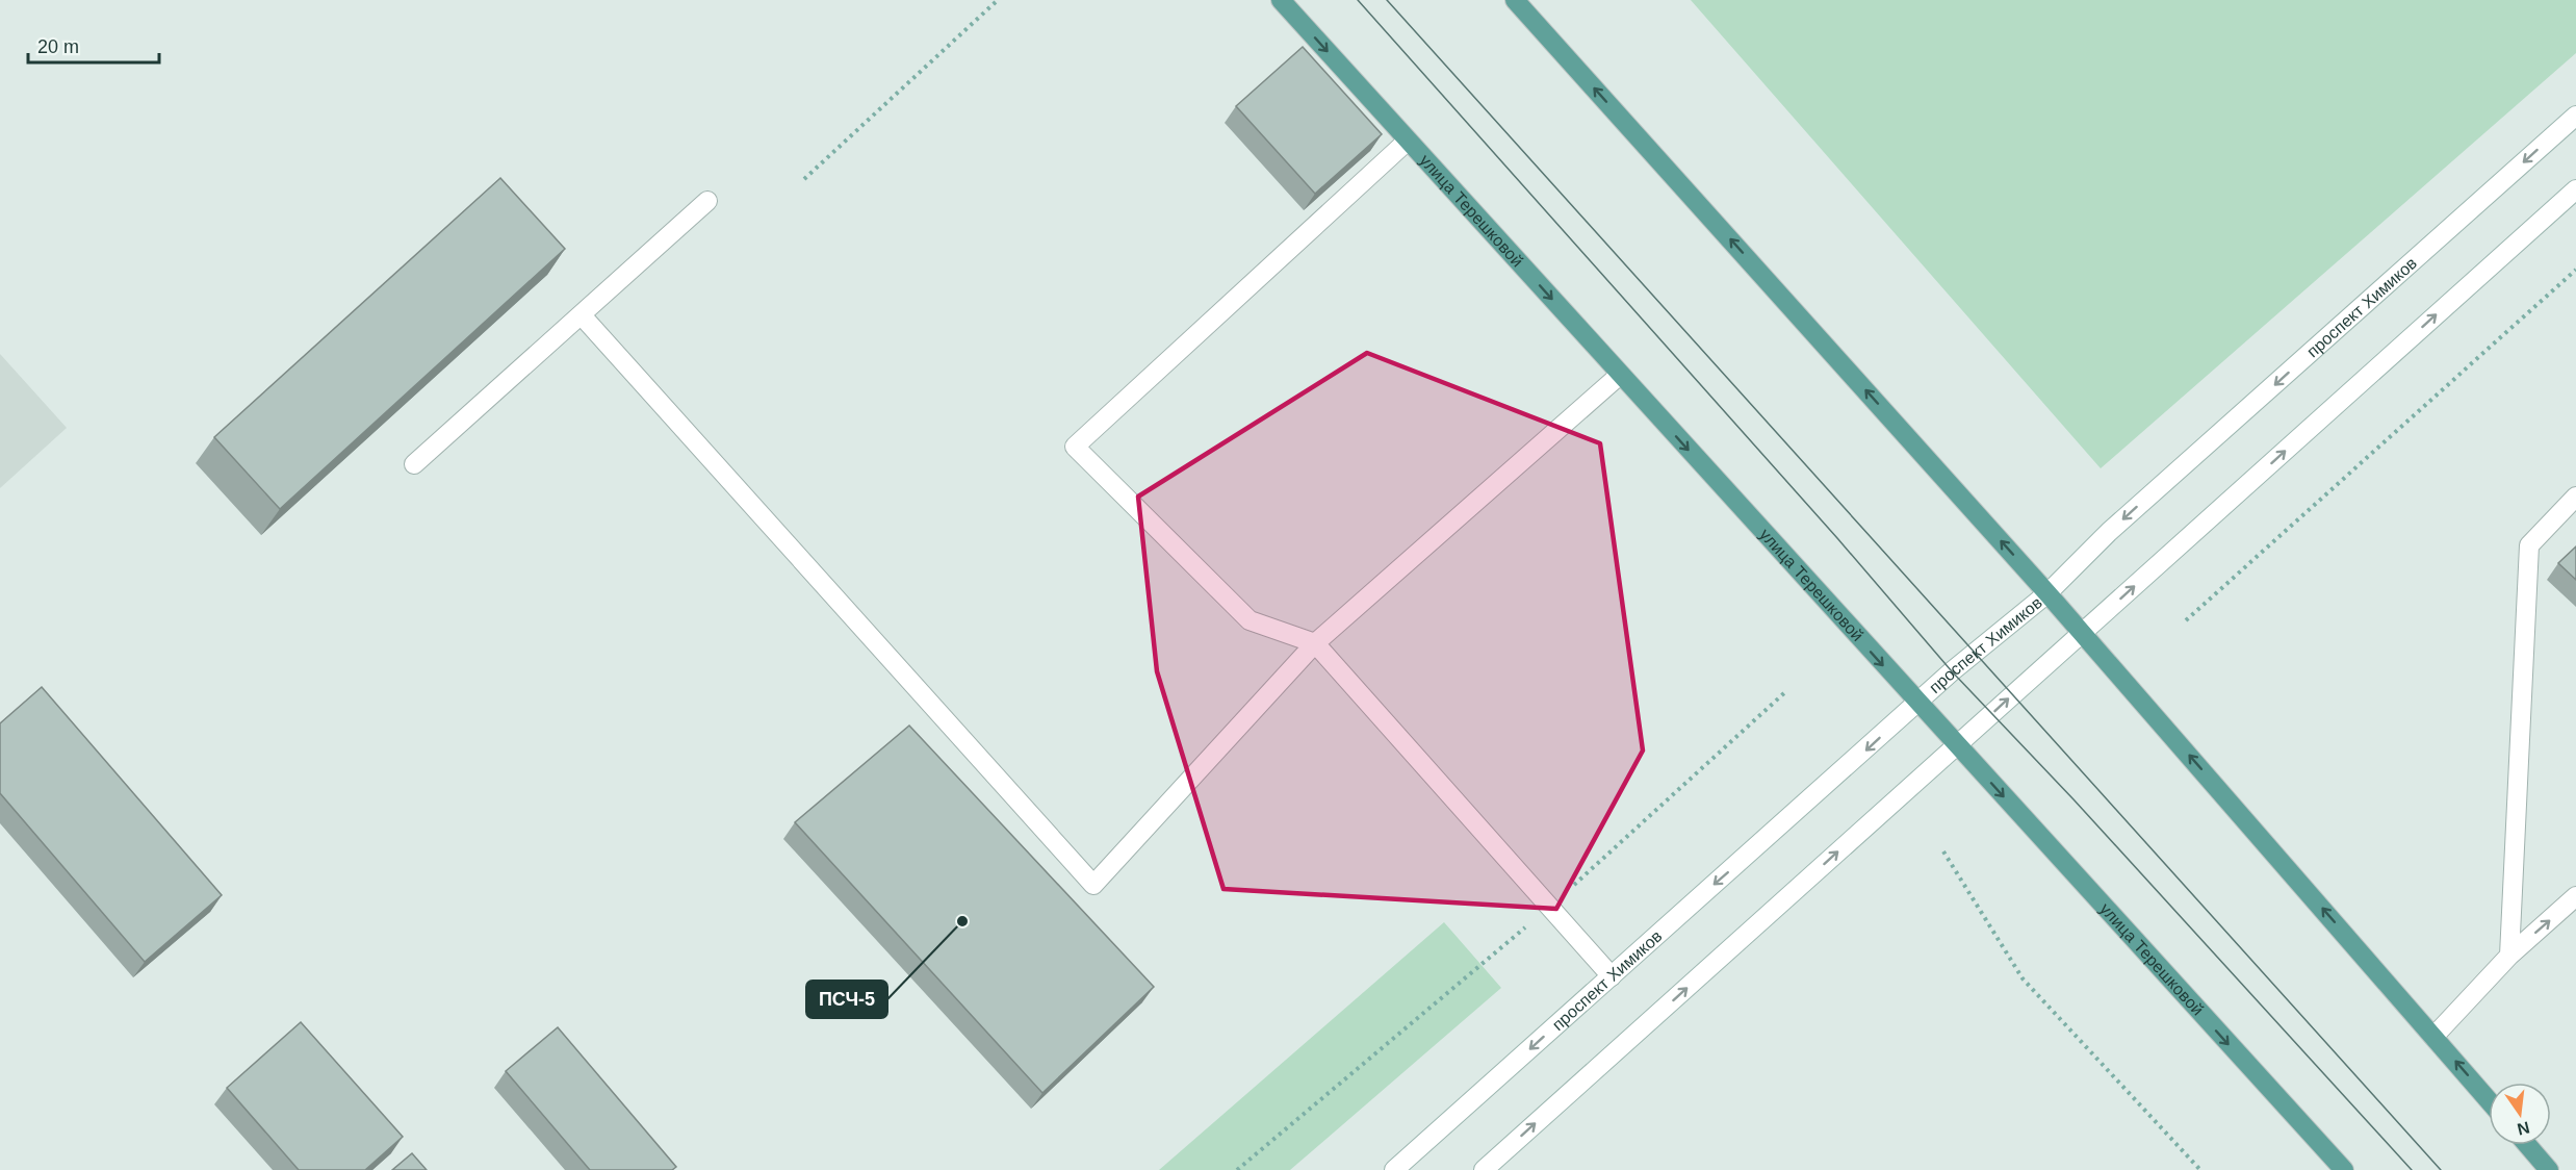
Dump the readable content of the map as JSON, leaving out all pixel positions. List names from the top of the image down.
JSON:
{
  "streets": {
    "main road": ["улица Терешковой", "проспект Химиков"]
  },
  "crossings": [
    ["улица Терешковой", "проспект Химиков"]
  ],
  "places": ["ПСЧ-5"],
  "scale_bar": "20 m",
  "north": "bottom"
}
